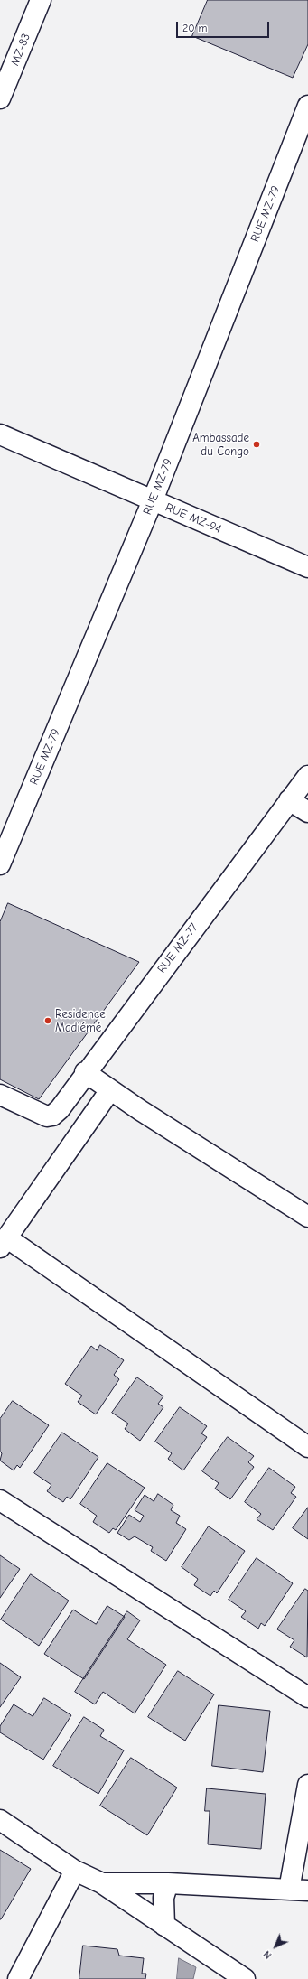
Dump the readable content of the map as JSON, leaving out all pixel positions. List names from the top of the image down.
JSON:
{
  "streets": {
    "street": [
      "MZ-83",
      "RUE MZ-79",
      "RUE MZ-94",
      "RUE MZ-77"
    ]
  },
  "crossings": [
    ["RUE MZ-79", "RUE MZ-94"]
  ],
  "places": ["Ambassade du Congo", "Residence Madiémé"],
  "scale_bar": "20 m",
  "north": "bottom left"
}
